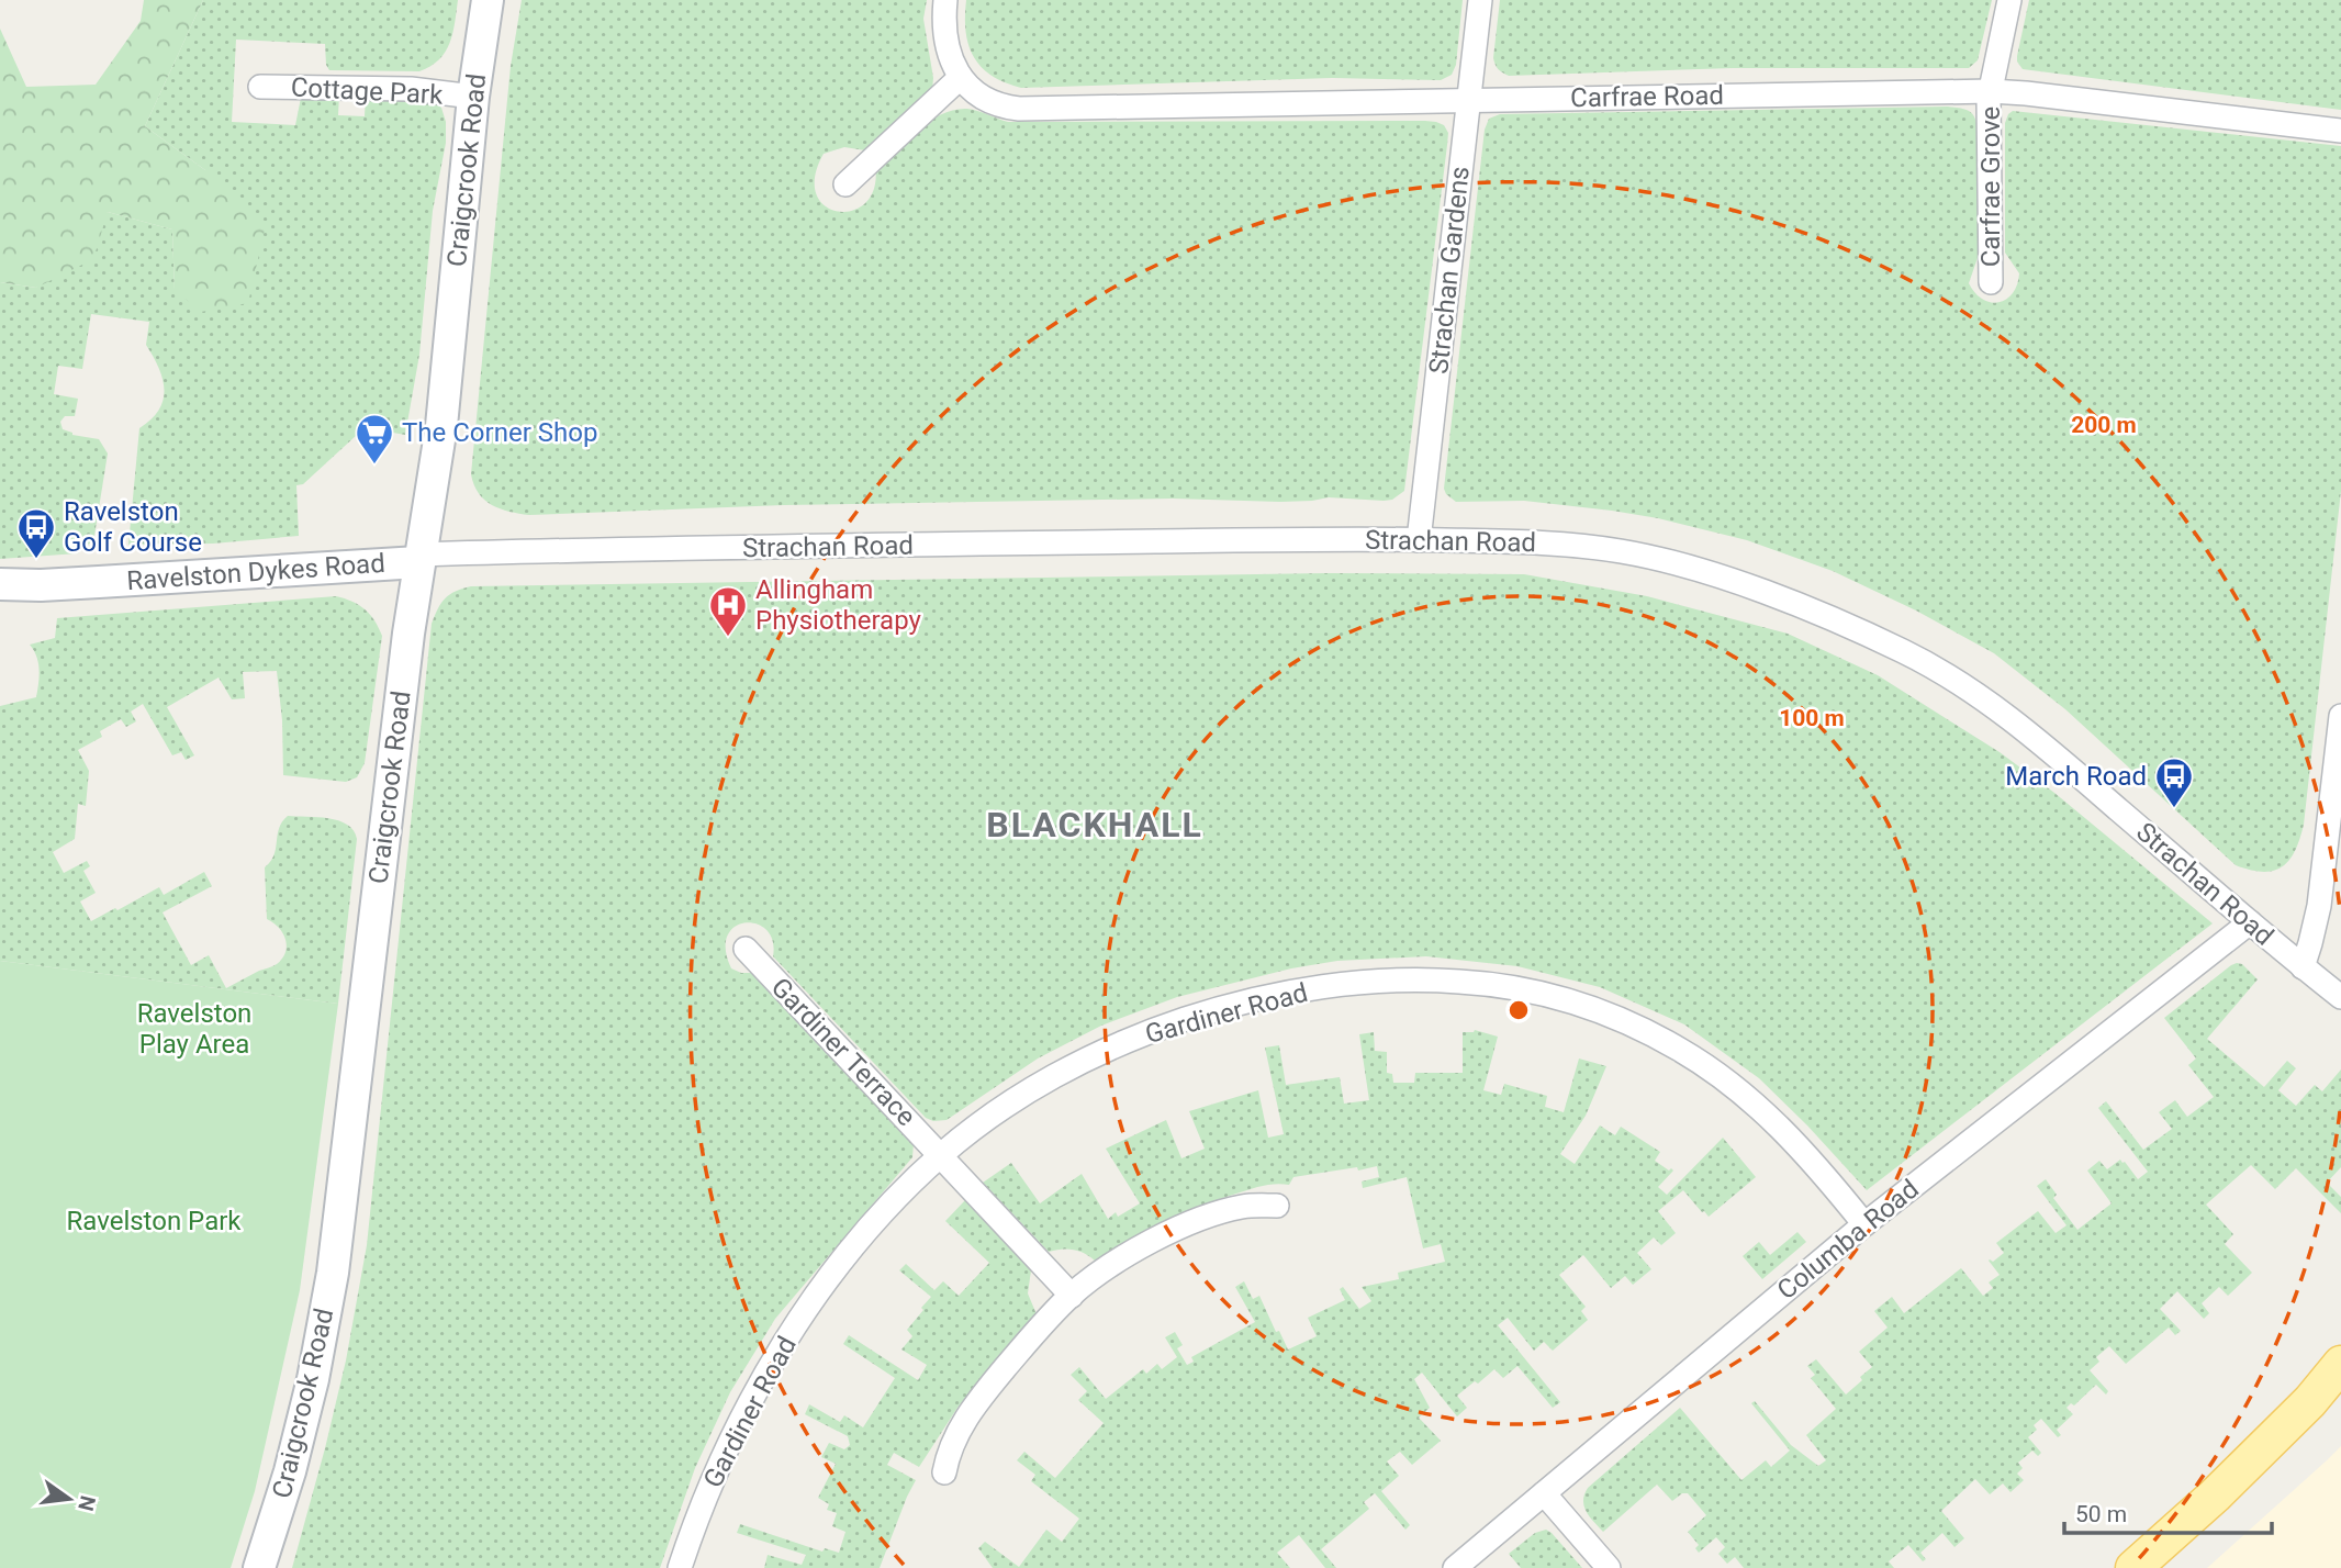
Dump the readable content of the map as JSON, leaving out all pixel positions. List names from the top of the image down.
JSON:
{
  "streets": {
    "street": [
      "Cottage Park",
      "Carfrae Road",
      "Craigcrook Road",
      "Carfrae Grove",
      "Strachan Gardens",
      "Strachan Road",
      "Ravelston Dykes Road",
      "Gardiner Road",
      "Gardiner Terrace",
      "Columba Road"
    ]
  },
  "crossings": [
    ["Cottage Park", "Craigcrook Road"],
    ["Carfrae Road", "Carfrae Grove"],
    ["Carfrae Road", "Strachan Gardens"],
    ["Craigcrook Road", "Strachan Road"],
    ["Craigcrook Road", "Ravelston Dykes Road"],
    ["Strachan Gardens", "Strachan Road"],
    ["Strachan Road", "Ravelston Dykes Road"],
    ["Strachan Road", "Columba Road"],
    ["Gardiner Road", "Gardiner Terrace"],
    ["Gardiner Road", "Columba Road"]
  ],
  "districts": ["BLACKHALL"],
  "parks": ["Ravelston Play Area", "Ravelston Park"],
  "places": {
    "supermarket": ["The Corner Shop"],
    "bus stop": ["Ravelston Golf Course", "March Road"],
    "hospital": ["Allingham Physiotherapy"]
  },
  "scale_bar": "50 m",
  "north": "right",
  "rings": ["200 m", "100 m"]
}
